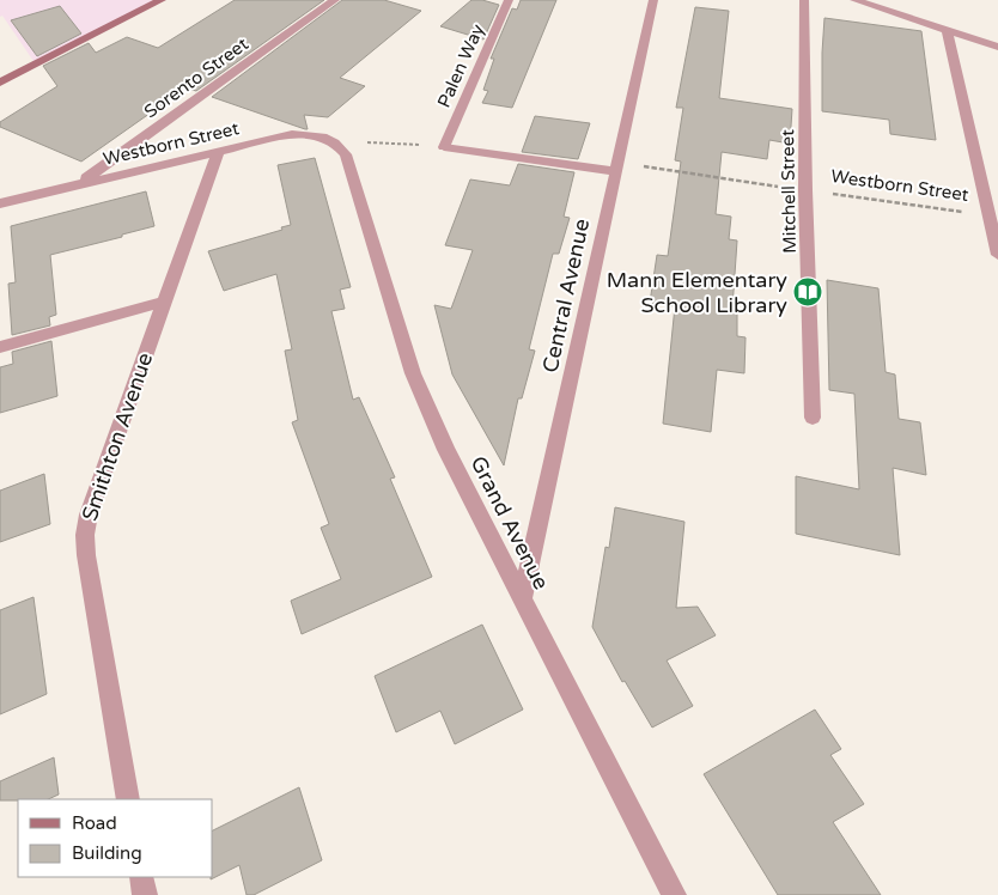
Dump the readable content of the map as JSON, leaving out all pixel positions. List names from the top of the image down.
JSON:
{
  "streets": {
    "street": [
      "Palen Way",
      "Sorento Street",
      "Westborn Street",
      "Mitchell Street",
      "Central Avenue",
      "Smithton Avenue",
      "Grand Avenue"
    ]
  },
  "crossings": [
    ["Sorento Street", "Westborn Street"],
    ["Westborn Street", "Mitchell Street"],
    ["Westborn Street", "Central Avenue"],
    ["Westborn Street", "Smithton Avenue"],
    ["Westborn Street", "Grand Avenue"],
    ["Central Avenue", "Grand Avenue"]
  ],
  "places": {
    "library": ["Mann Elementary School Library"]
  },
  "legend": ["Road", "Building"]
}
